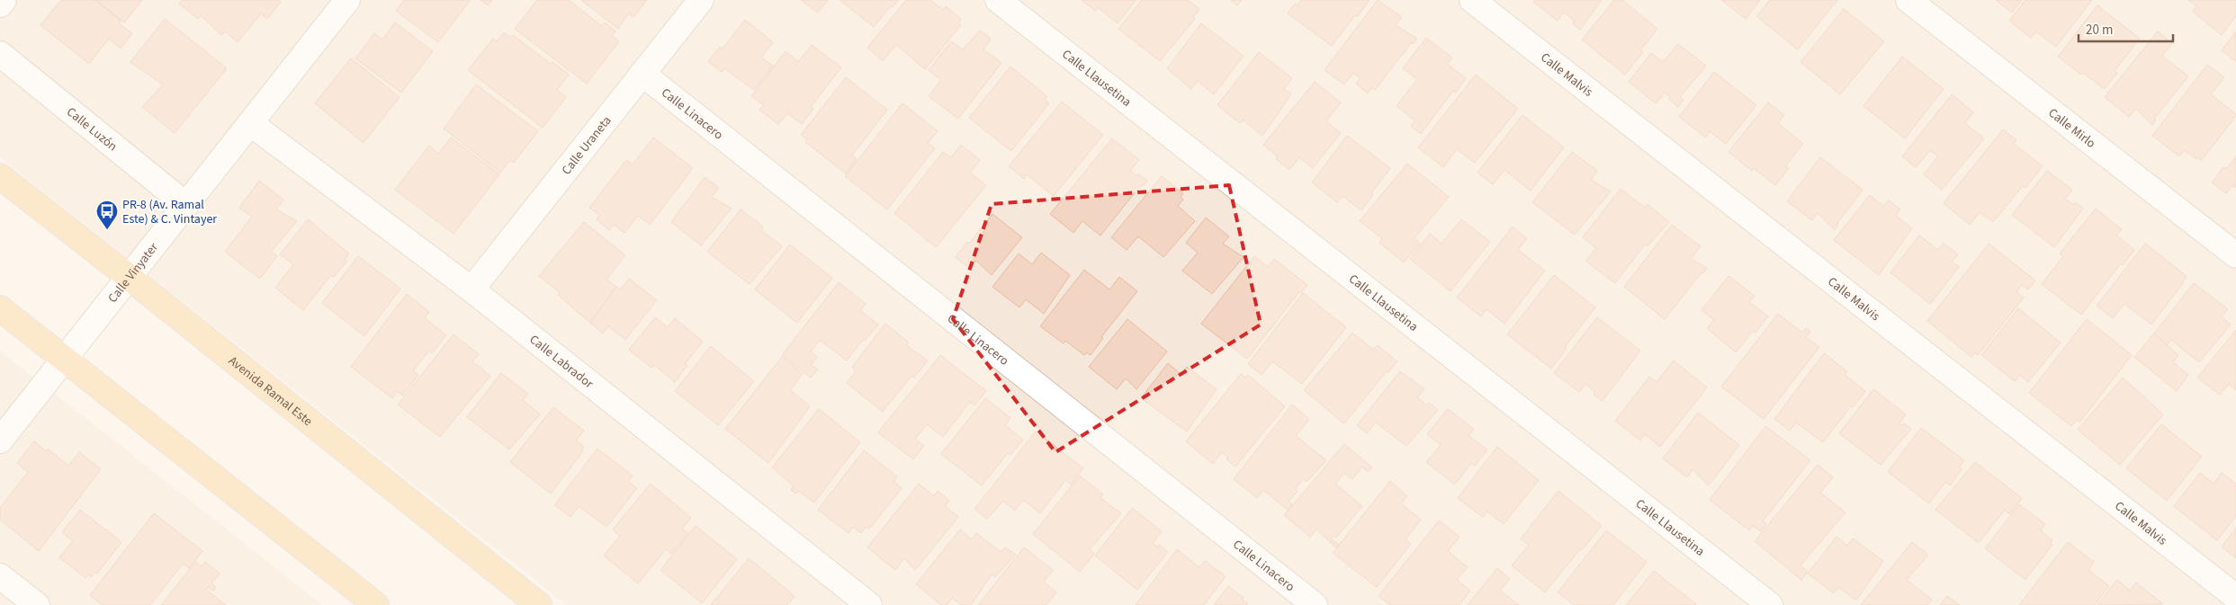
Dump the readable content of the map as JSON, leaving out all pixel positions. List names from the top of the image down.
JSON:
{
  "streets": {
    "main road": ["Avenida Ramal Este"],
    "street": [
      "Calle Malvis",
      "Calle Llausetina",
      "Calle Linacero",
      "Calle Mirlo",
      "Calle Luzón",
      "Calle Uraneta",
      "Calle Vinyater",
      "Calle Labrador"
    ]
  },
  "crossings": [
    ["Calle Linacero", "Calle Uraneta"],
    ["Calle Luzón", "Calle Vinyater"],
    ["Calle Uraneta", "Calle Labrador"],
    ["Calle Vinyater", "Calle Labrador"],
    ["Calle Vinyater", "Avenida Ramal Este"]
  ],
  "places": {
    "bus stop": ["PR-8 (Av. Ramal Este) & C. Vintayer"]
  },
  "scale_bar": "20 m"
}
